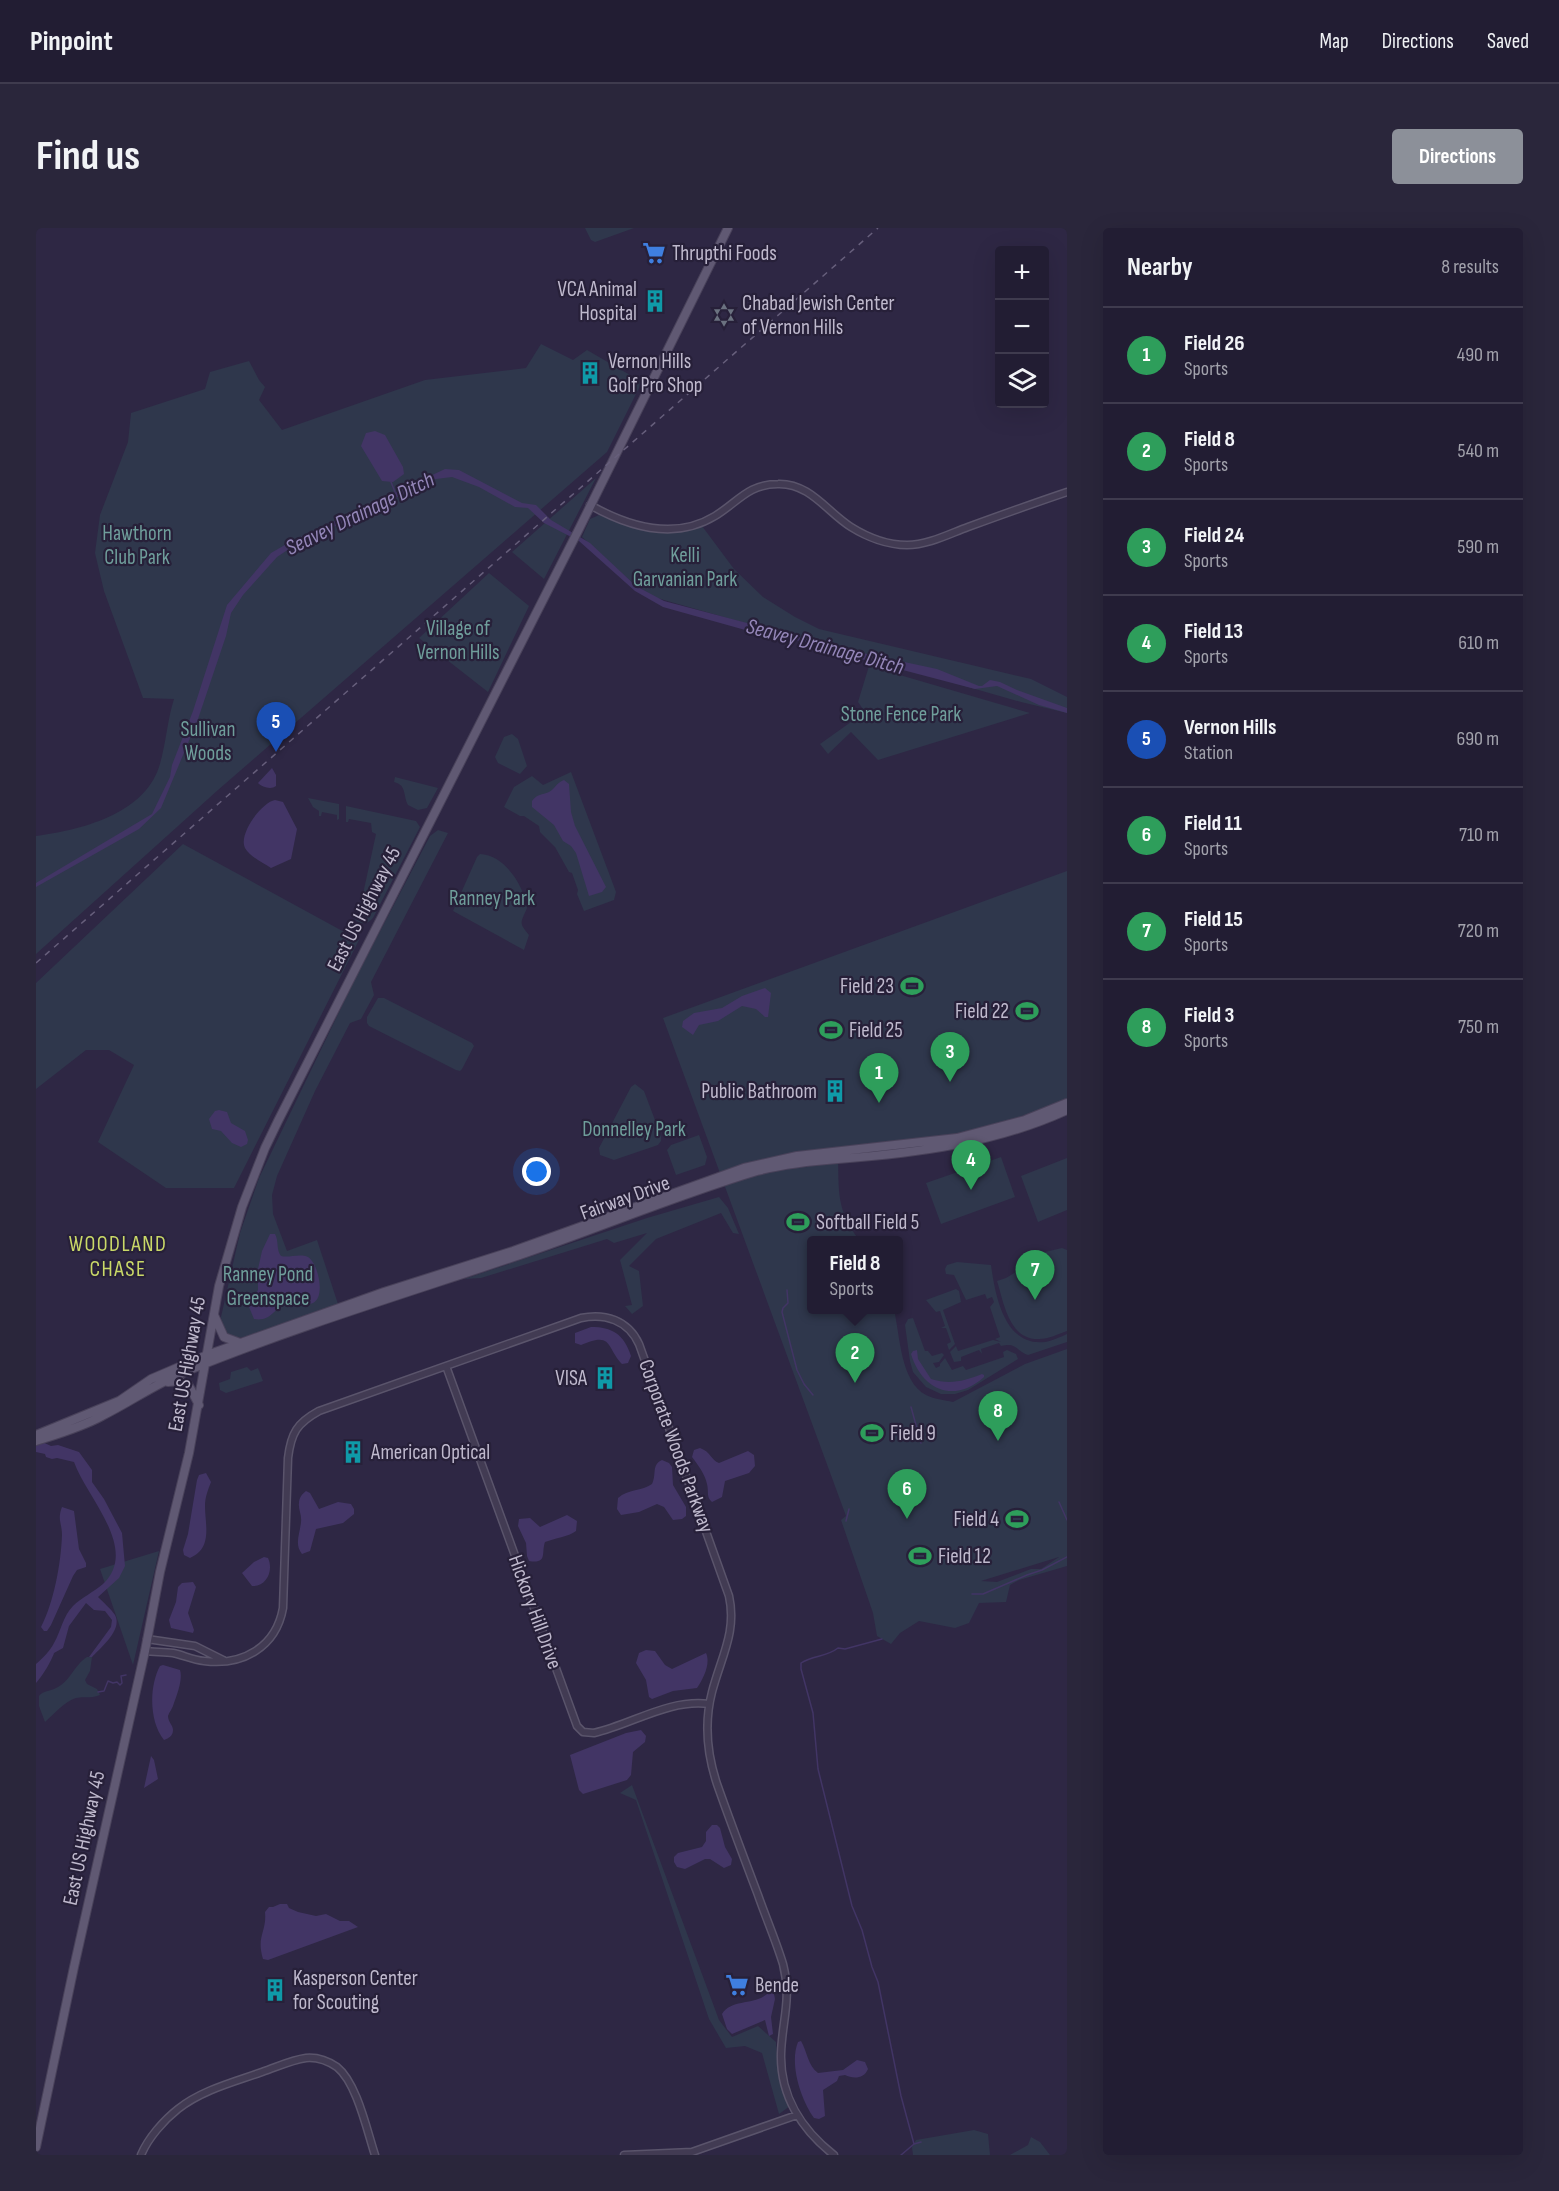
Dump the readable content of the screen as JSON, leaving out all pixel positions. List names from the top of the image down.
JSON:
{
  "streets": {
    "main road": ["East US Highway 45", "Fairway Drive"],
    "street": ["Corporate Woods Parkway", "Hickory Hill Drive"]
  },
  "crossings": [
    ["East US Highway 45", "Fairway Drive"],
    ["East US Highway 45", "Corporate Woods Parkway"],
    ["Corporate Woods Parkway", "Hickory Hill Drive"]
  ],
  "districts": ["WOODLAND CHASE"],
  "water": ["Seavey Drainage Ditch"],
  "parks": [
    "Hawthorn Club Park",
    "Kelli Garvanian Park",
    "Village of Vernon Hills",
    "Stone Fence Park",
    "Sullivan Woods",
    "Ranney Park",
    "Donnelley Park",
    "Ranney Pond Greenspace"
  ],
  "places": {
    "supermarket": ["Thrupthi Foods", "Bende"],
    "building": [
      "VCA Animal Hospital",
      "Vernon Hills Golf Pro Shop",
      "Public Bathroom",
      "VISA",
      "American Optical",
      "Kasperson Center for Scouting"
    ],
    "synagogue": ["Chabad Jewish Center of Vernon Hills"],
    "sports": [
      "Field 23",
      "Field 22",
      "Field 25",
      "Softball Field 5",
      "Field 9",
      "Field 4",
      "Field 12"
    ]
  },
  "page": {
    "header": "Pinpoint",
    "nav": ["Map", "Directions", "Saved"],
    "buttons": "Directions",
    "title": "Find us",
    "heading": ["Nearby", "8 results"],
    "map_buttons": ["+", "−"],
    "list": [
      {
        "mark": "1",
        "name": "Field 26",
        "note": "Sports",
        "value": "490 m"
      },
      {
        "mark": "2",
        "name": "Field 8",
        "note": "Sports",
        "value": "540 m"
      },
      {
        "mark": "3",
        "name": "Field 24",
        "note": "Sports",
        "value": "590 m"
      },
      {
        "mark": "4",
        "name": "Field 13",
        "note": "Sports",
        "value": "610 m"
      },
      {
        "mark": "5",
        "name": "Vernon Hills",
        "note": "Station",
        "value": "690 m"
      },
      {
        "mark": "6",
        "name": "Field 11",
        "note": "Sports",
        "value": "710 m"
      },
      {
        "mark": "7",
        "name": "Field 15",
        "note": "Sports",
        "value": "720 m"
      },
      {
        "mark": "8",
        "name": "Field 3",
        "note": "Sports",
        "value": "750 m"
      }
    ],
    "pins": [
      "5",
      "3",
      "1",
      "4",
      "7",
      "2",
      "8",
      "6"
    ],
    "popup": ["Field 8", "Sports"]
  }
}
